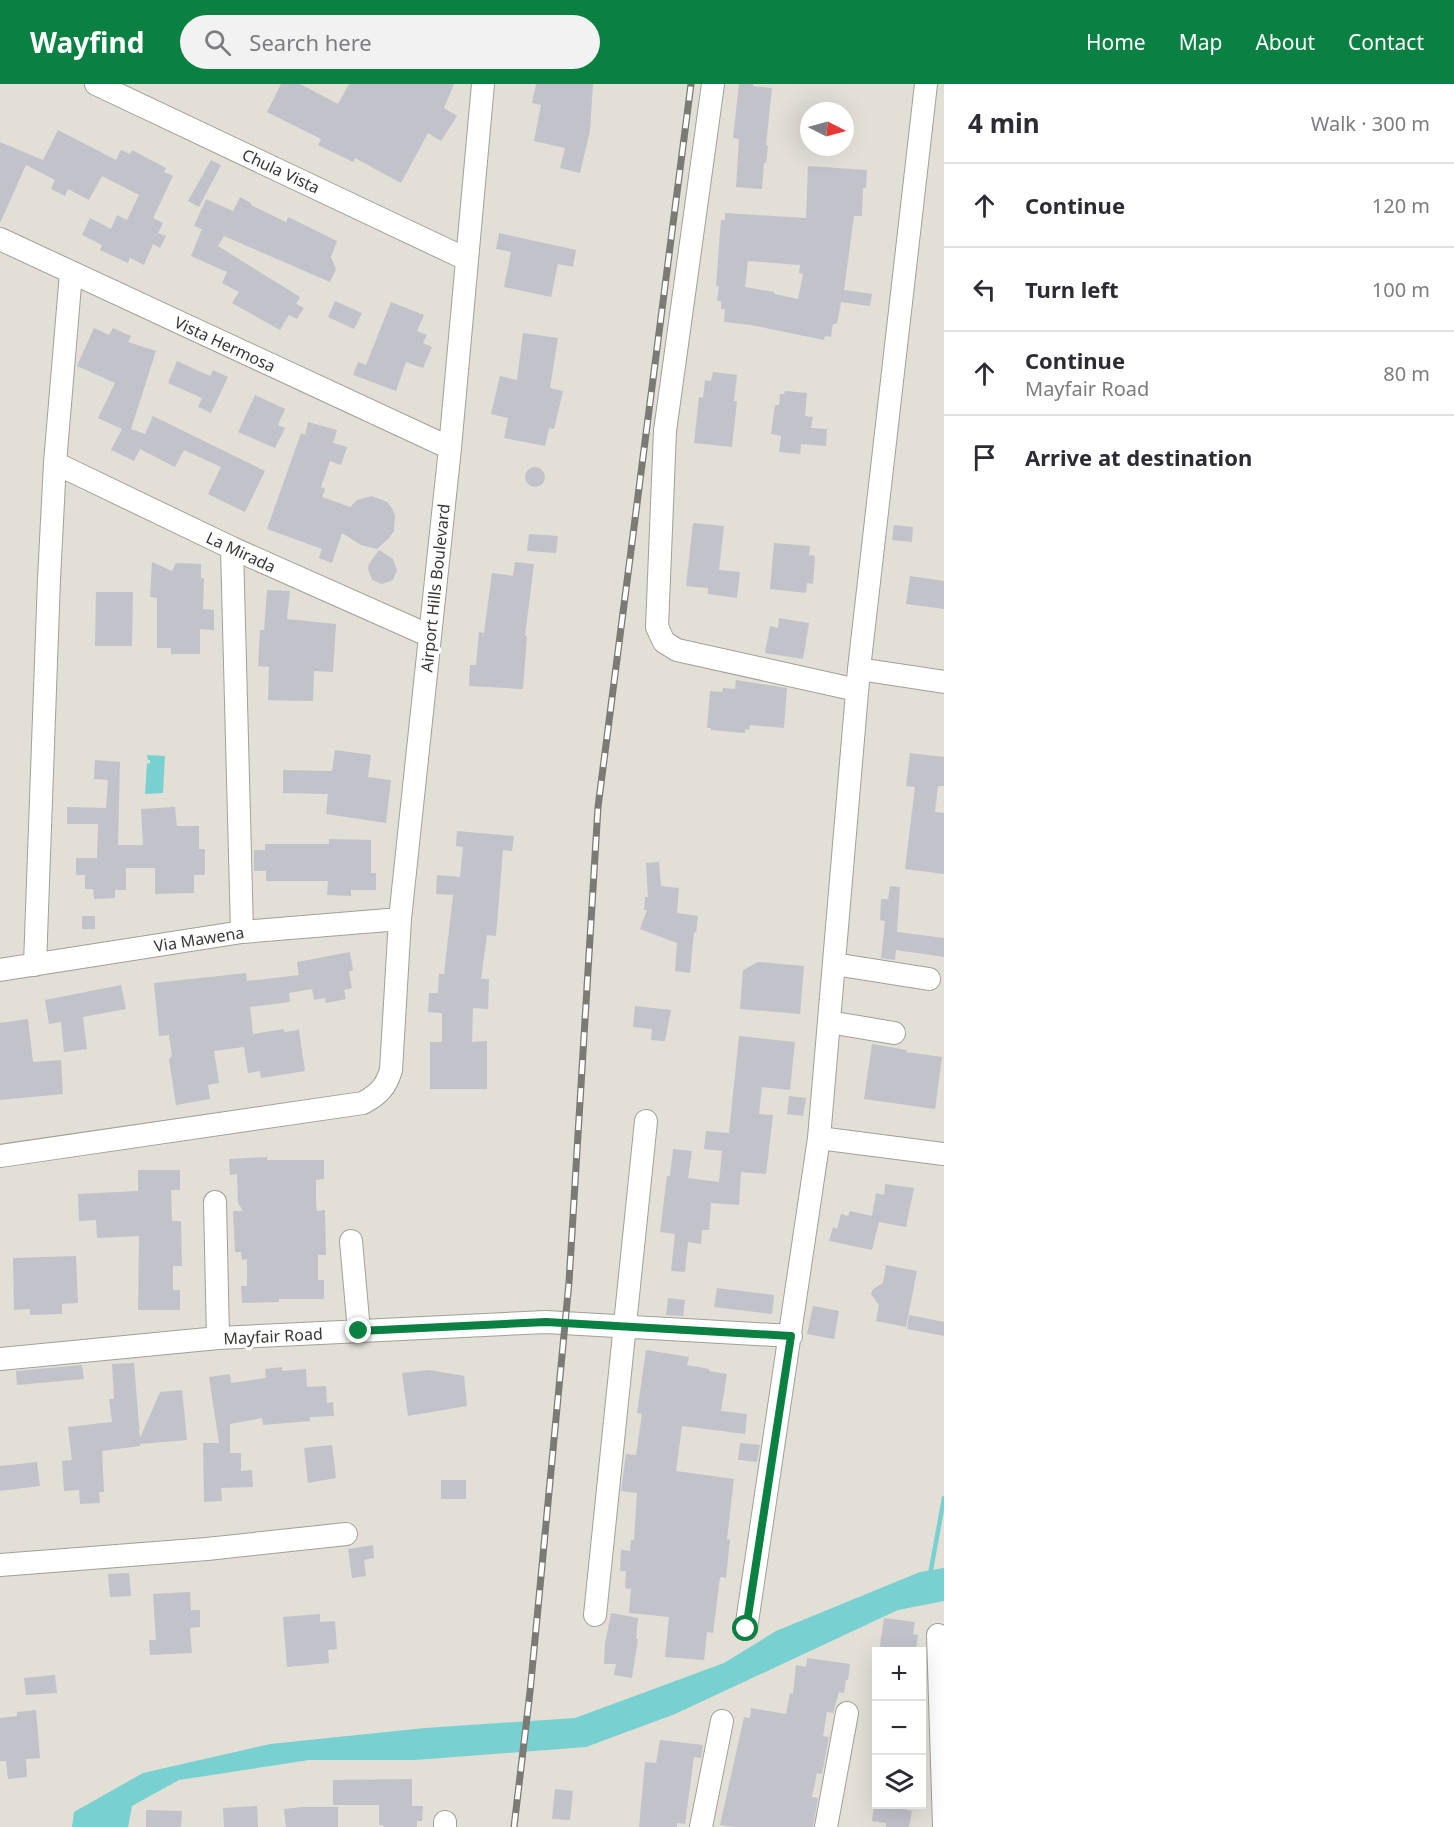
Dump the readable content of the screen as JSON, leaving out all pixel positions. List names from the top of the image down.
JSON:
{
  "streets": {
    "street": [
      "Chula Vista",
      "Vista Hermosa",
      "La Mirada",
      "Airport Hills Boulevard",
      "Via Mawena",
      "Mayfair Road"
    ]
  },
  "crossings": [
    ["Chula Vista", "Airport Hills Boulevard"],
    ["Vista Hermosa", "Airport Hills Boulevard"],
    ["La Mirada", "Airport Hills Boulevard"],
    ["Airport Hills Boulevard", "Via Mawena"]
  ],
  "north": "right",
  "page": {
    "header": "Wayfind",
    "search": "Search here",
    "nav": [
      "Home",
      "Map",
      "About",
      "Contact"
    ],
    "heading": ["4 min", "Walk · 300 m"],
    "list": [
      ["Continue", "120 m"],
      ["Turn left", "100 m"],
      ["Continue", "Mayfair Road", "80 m"],
      "Arrive at destination"
    ],
    "map_buttons": ["+", "−"]
  }
}
